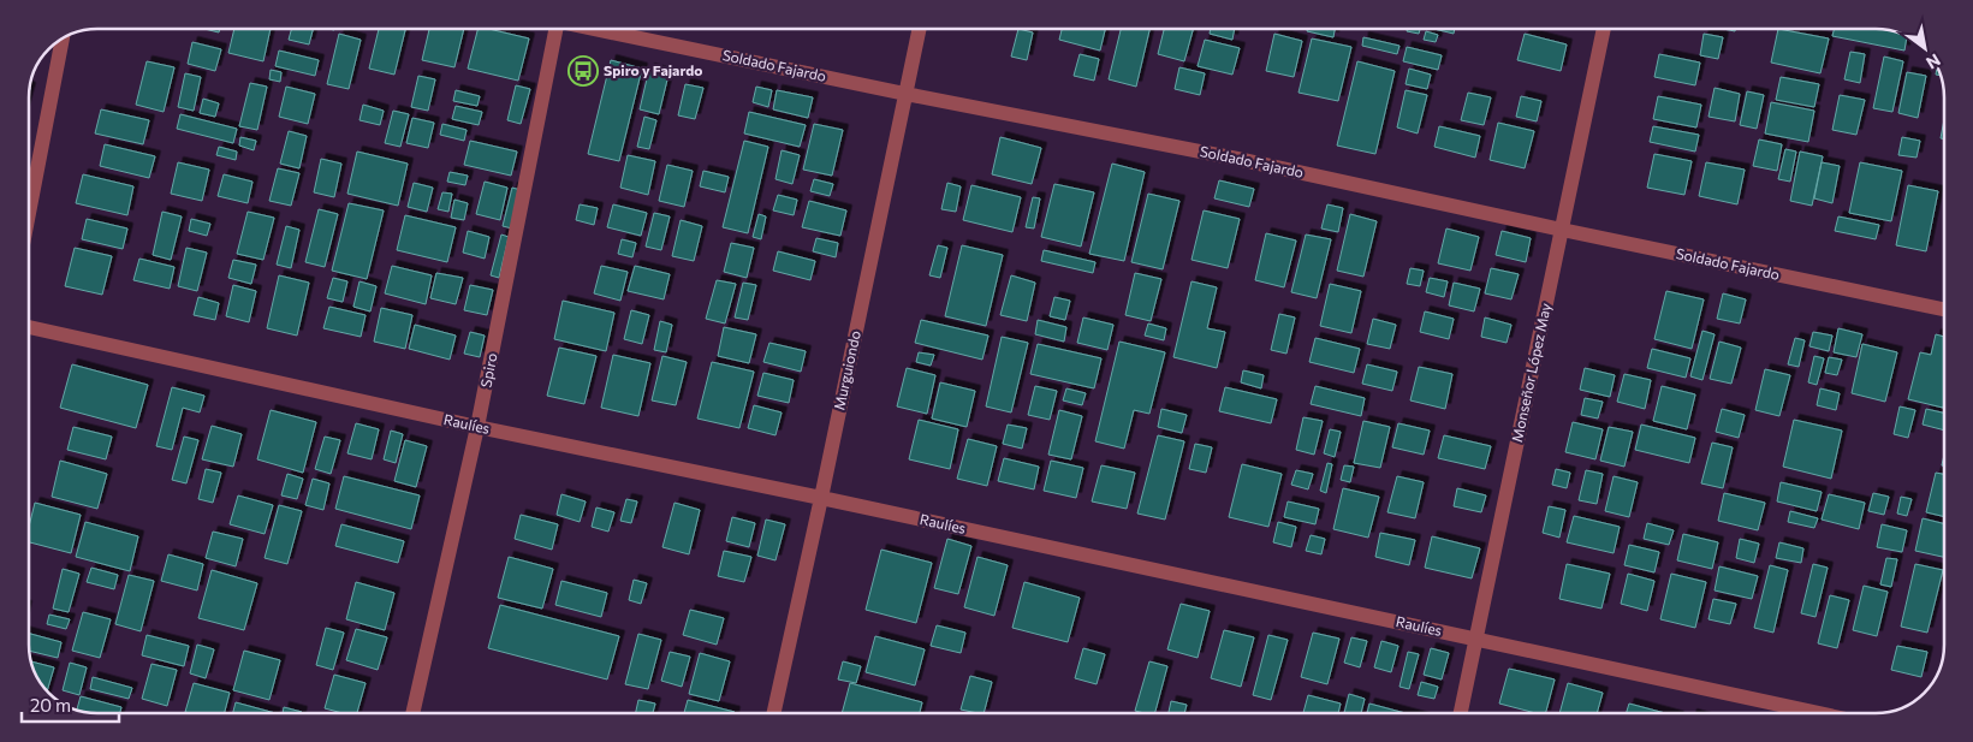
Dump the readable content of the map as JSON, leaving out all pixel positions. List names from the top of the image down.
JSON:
{
  "streets": {
    "street": [
      "Soldado Fajardo",
      "Spiro",
      "Murguiondo",
      "Monseñor López May",
      "Raulíes"
    ]
  },
  "crossings": [
    ["Soldado Fajardo", "Murguiondo"],
    ["Soldado Fajardo", "Monseñor López May"],
    ["Spiro", "Raulíes"],
    ["Murguiondo", "Raulíes"],
    ["Monseñor López May", "Raulíes"]
  ],
  "places": {
    "bus stop": ["Spiro y Fajardo"]
  },
  "scale_bar": "20 m",
  "north": "bottom right"
}
